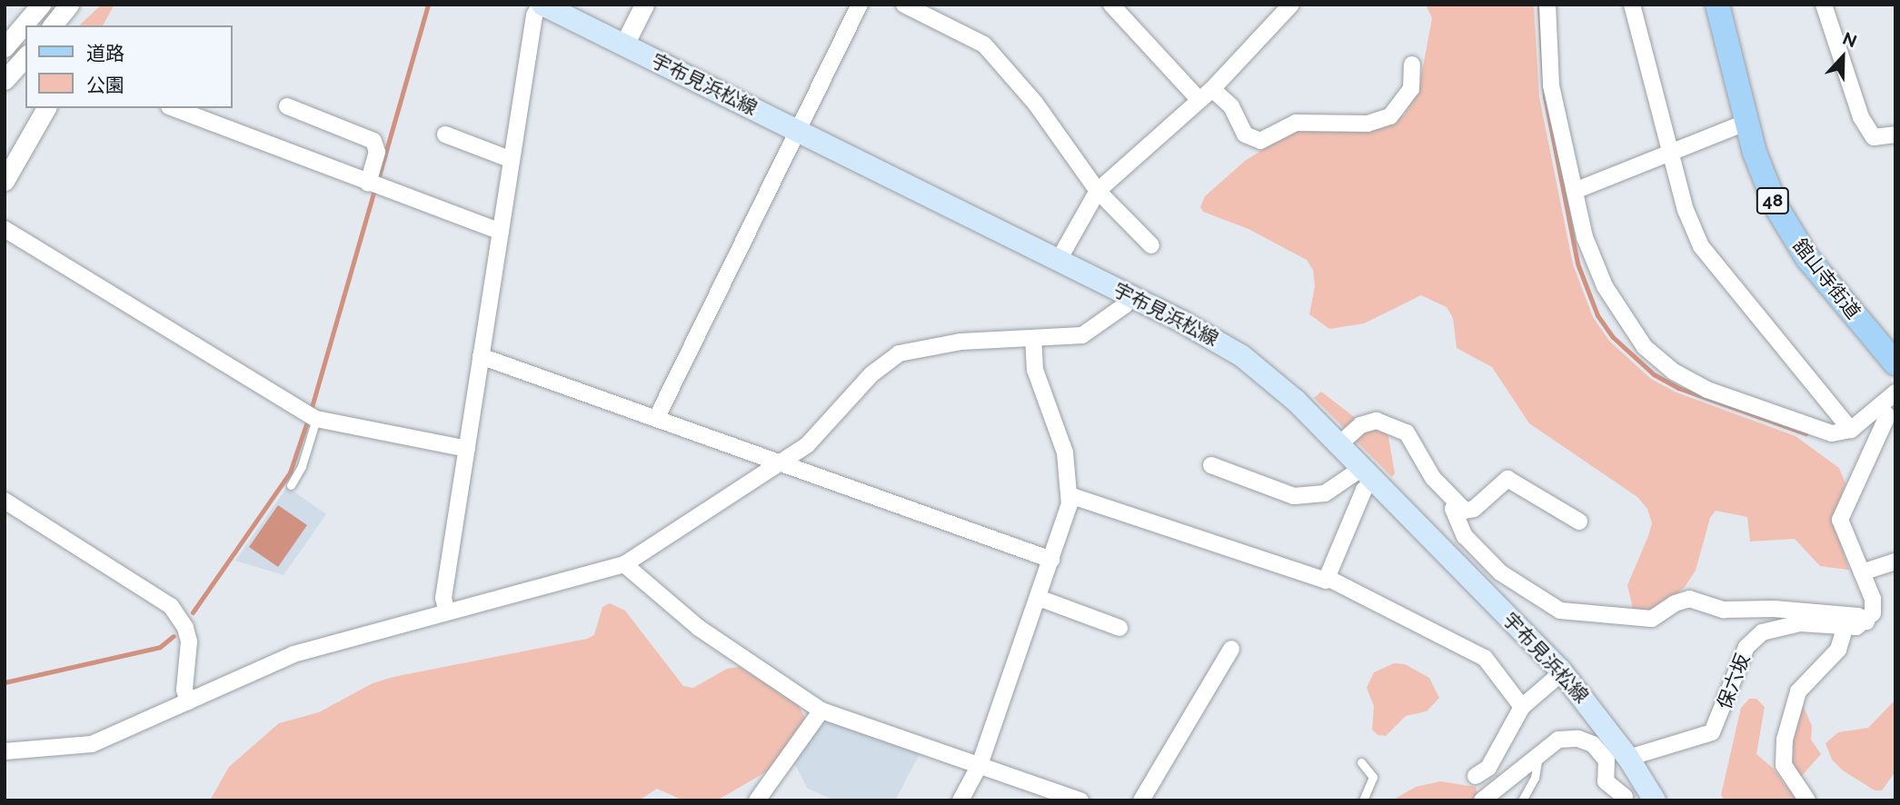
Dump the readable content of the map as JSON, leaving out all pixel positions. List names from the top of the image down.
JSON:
{
  "streets": {
    "main road": ["宇布見浜松線", "48", "舘山寺街道"],
    "street": ["保六坂"]
  },
  "crossings": [
    ["宇布見浜松線", "保六坂"]
  ],
  "legend": ["道路", "公園"],
  "north": "top"
}
